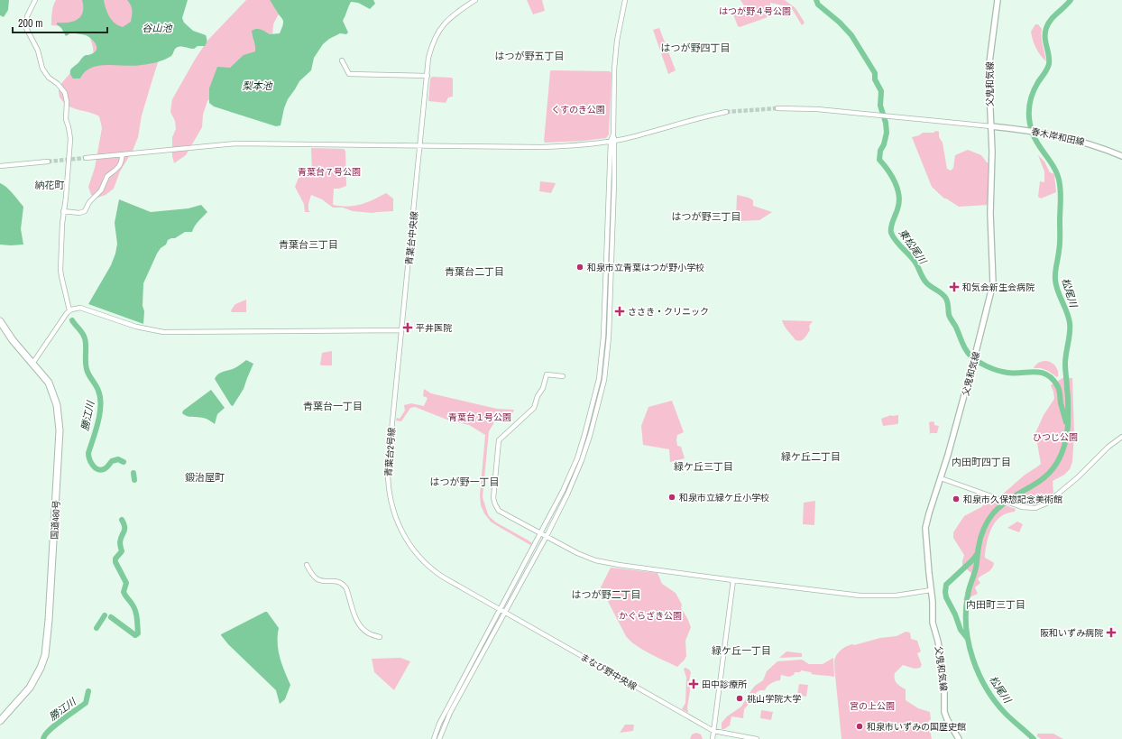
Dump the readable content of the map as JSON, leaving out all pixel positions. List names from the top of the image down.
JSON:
{
  "streets": {
    "highway": ["国道480号"],
    "main road": ["父鬼和気線", "春木岸和田線"],
    "street": ["青葉台中央線", "青葉台2号線", "まなび野中央線"]
  },
  "crossings": [
    ["父鬼和気線", "春木岸和田線"],
    ["青葉台中央線", "青葉台2号線"],
    ["青葉台2号線", "まなび野中央線"]
  ],
  "districts": [
    "はつが野四丁目",
    "はつが野五丁目",
    "納花町",
    "はつが野三丁目",
    "青葉台三丁目",
    "青葉台二丁目",
    "青葉台一丁目",
    "緑ケ丘二丁目",
    "内田町四丁目",
    "緑ケ丘三丁目",
    "鍛治屋町",
    "はつが野一丁目",
    "はつが野二丁目",
    "内田町三丁目",
    "緑ケ丘一丁目"
  ],
  "water": [
    "谷山池",
    "梨本池",
    "東松尾川",
    "松尾川",
    "勝江川"
  ],
  "parks": [
    "はつが野４号公園",
    "くすのき公園",
    "青葉台７号公園",
    "青葉台１号公園",
    "ひつじ公園",
    "かぐらざき公園",
    "宮の上公園"
  ],
  "places": {
    "other": [
      "和泉市立青葉はつが野小学校",
      "和泉市立緑ケ丘小学校",
      "和泉市久保惣記念美術館",
      "桃山学院大学",
      "和泉市いずみの国歴史館"
    ],
    "health": [
      "和気会新生会病院",
      "ささき・クリニック",
      "平井医院",
      "阪和いずみ病院",
      "田中診療所"
    ]
  },
  "scale_bar": "200 m"
}
